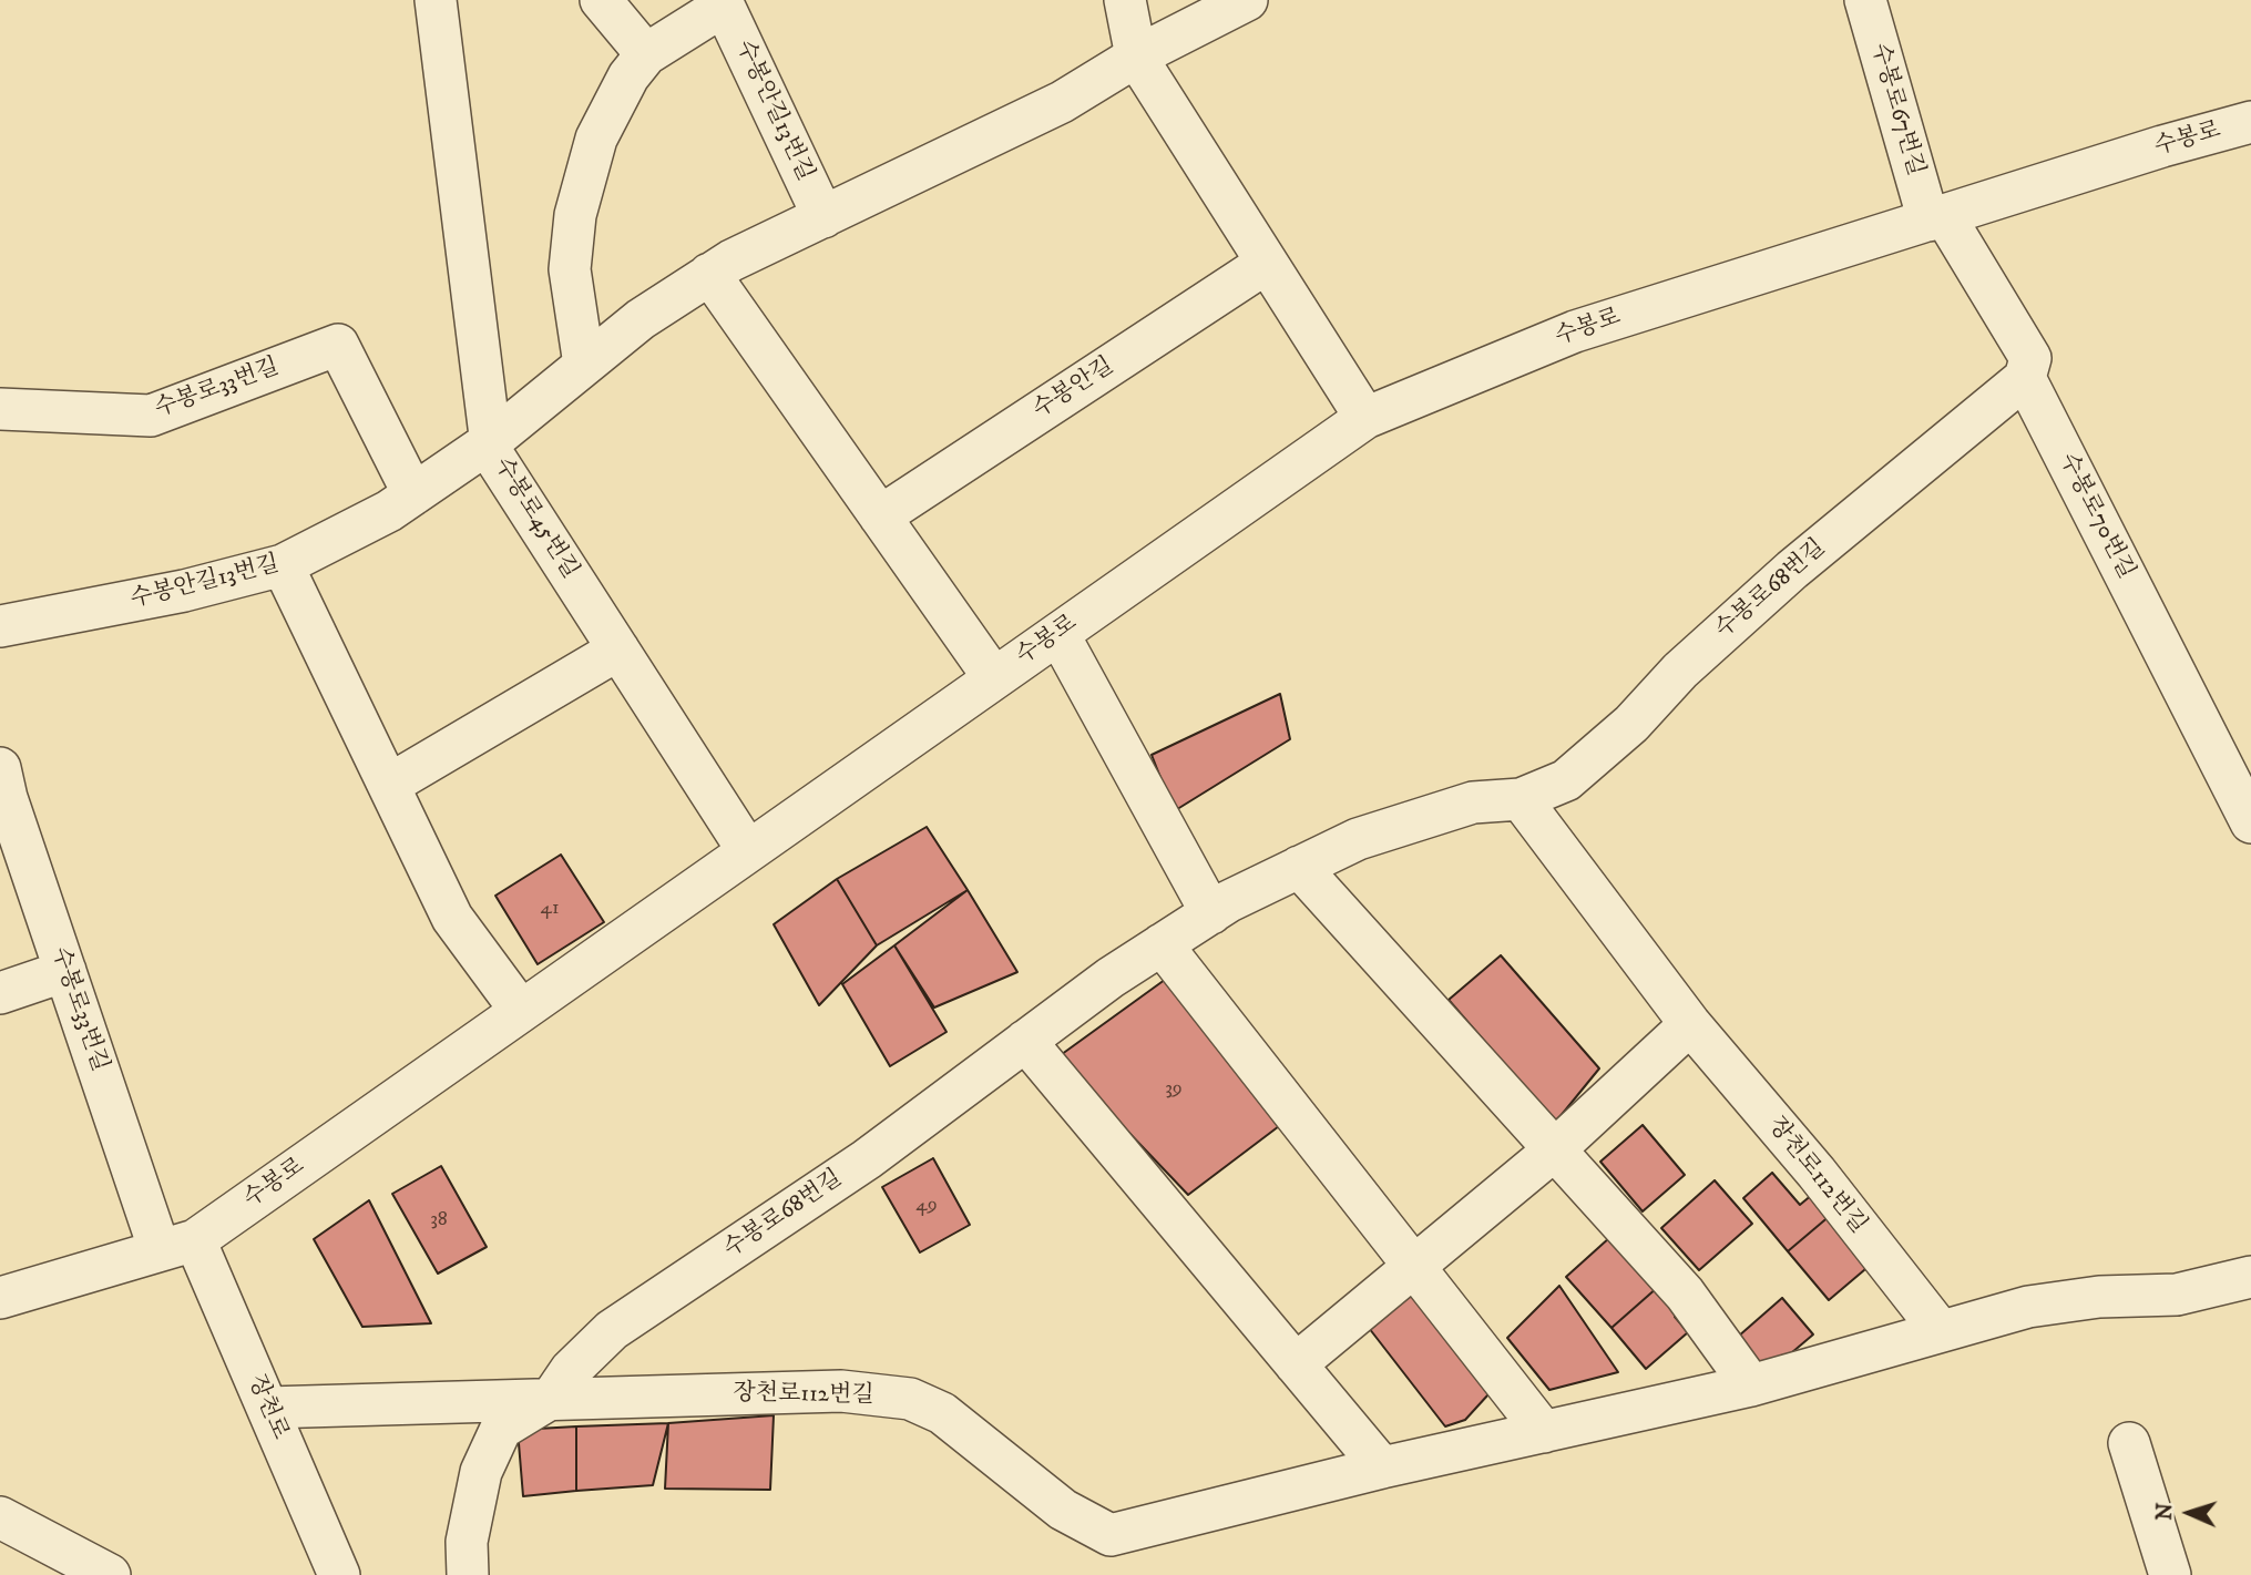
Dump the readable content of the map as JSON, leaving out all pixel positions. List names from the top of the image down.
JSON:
{
  "streets": {
    "street": [
      "수봉로67번길",
      "수봉안길13번길",
      "수봉로",
      "수봉로33번길",
      "수봉안길",
      "수봉로70번길",
      "수봉로45번길",
      "수봉로68번길",
      "장천로112번길",
      "장천로"
    ]
  },
  "crossings": [
    ["수봉로67번길", "수봉로"],
    ["수봉로67번길", "수봉로70번길"],
    ["수봉안길13번길", "수봉로"],
    ["수봉안길13번길", "수봉로33번길"],
    ["수봉안길13번길", "수봉로45번길"],
    ["수봉로", "수봉로33번길"],
    ["수봉로", "수봉안길"],
    ["수봉로", "수봉로70번길"],
    ["수봉로", "수봉로45번길"],
    ["수봉로", "장천로"],
    ["수봉로33번길", "장천로"],
    ["수봉로70번길", "수봉로68번길"],
    ["수봉로68번길", "장천로112번길"],
    ["장천로112번길", "장천로"]
  ],
  "house_numbers": [
    "41",
    "39",
    "49",
    "38"
  ],
  "north": "left"
}
